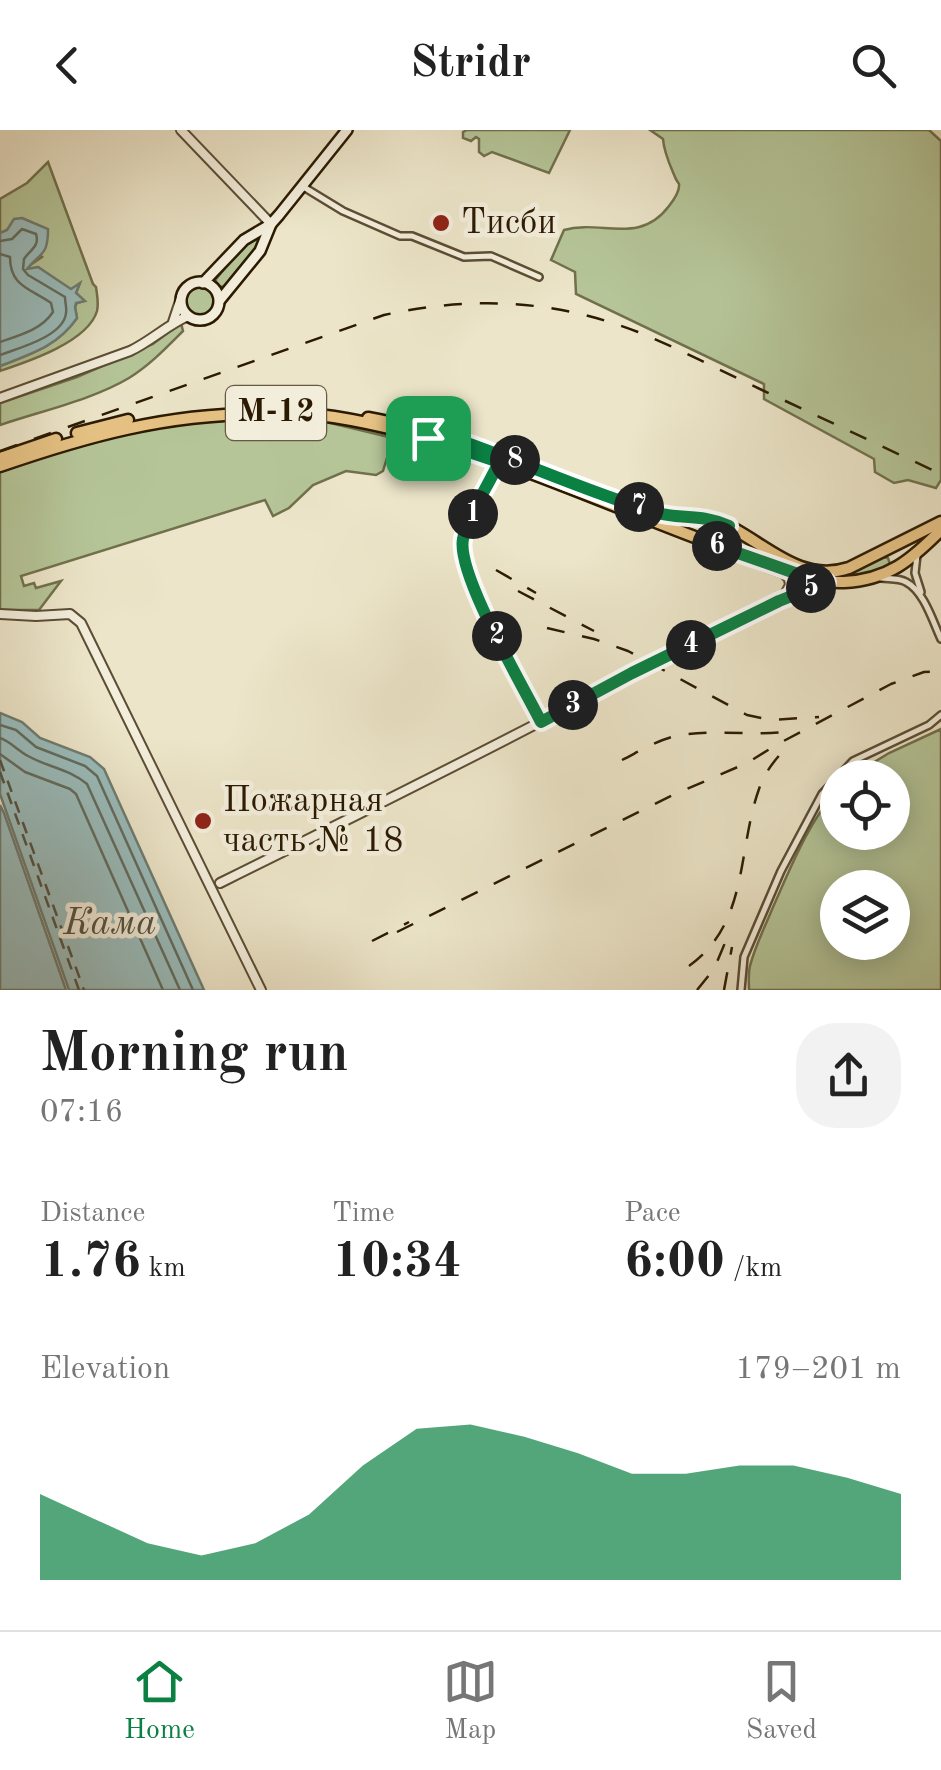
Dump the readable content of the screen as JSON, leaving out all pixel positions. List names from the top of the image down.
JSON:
{
  "streets": {
    "main road": ["М-12"]
  },
  "water": ["Кама"],
  "places": ["Тисби", "Пожарная часть № 18"],
  "page": {
    "header": "Stridr",
    "pins": [
      "8",
      "7",
      "1",
      "6",
      "5",
      "2",
      "4",
      "3"
    ],
    "heading": ["Morning run", "07:16"],
    "stats": [
      ["Distance", "1.76 km"],
      ["Time", "10:34"],
      ["Pace", "6:00 /km"]
    ],
    "chart": ["Elevation", "179–201 m"],
    "tabs": ["Home", "Map", "Saved"]
  }
}
